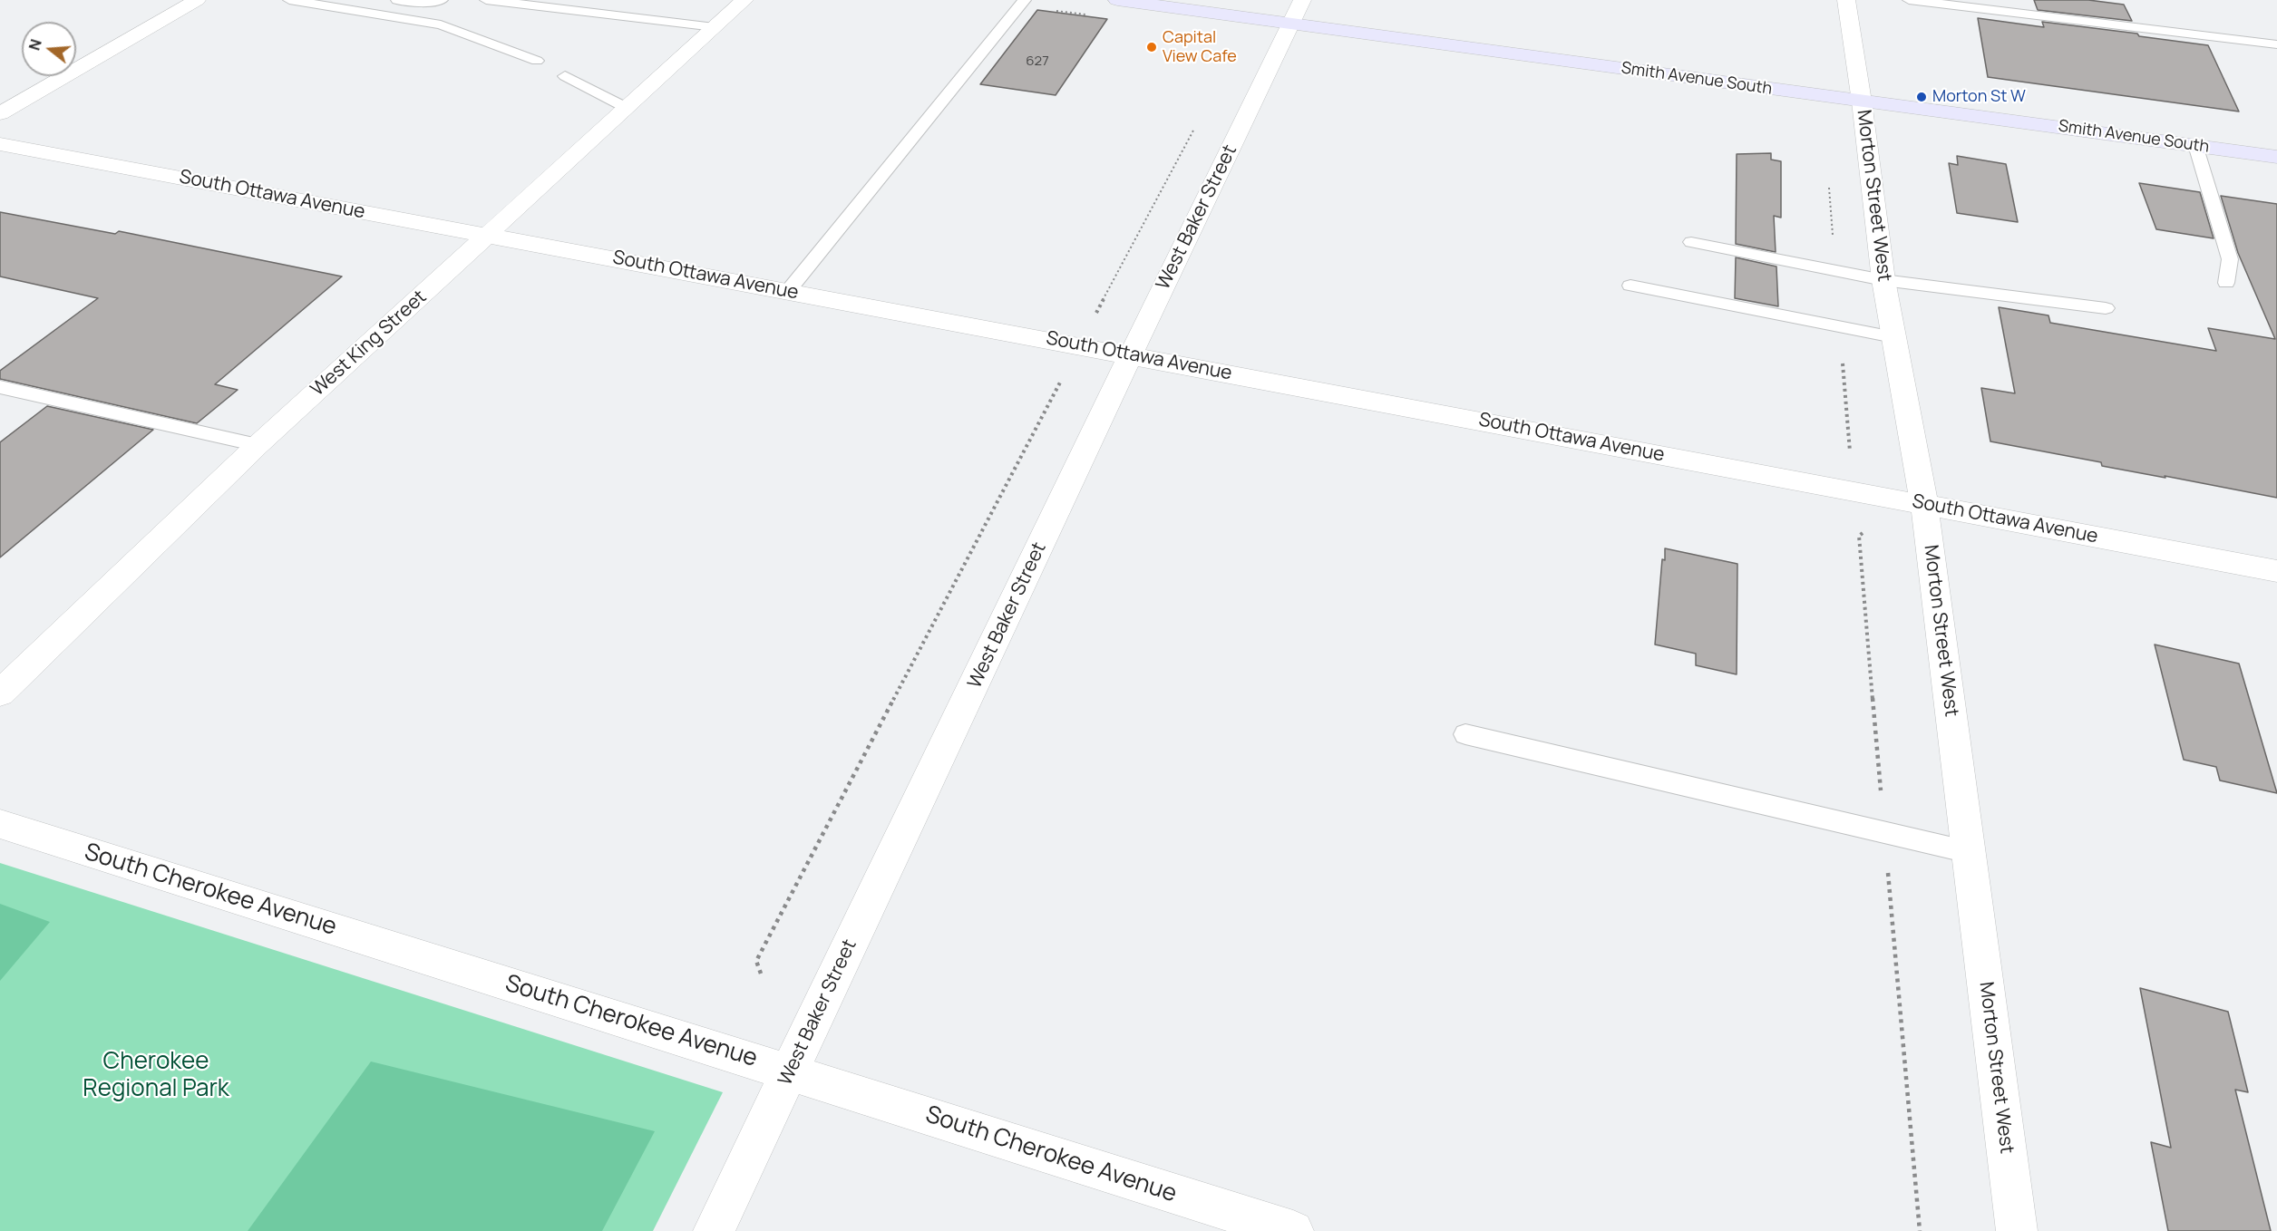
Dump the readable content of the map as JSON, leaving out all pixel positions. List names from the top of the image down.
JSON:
{
  "streets": {
    "main road": ["Smith Avenue South"],
    "street": [
      "South Ottawa Avenue",
      "Morton Street West",
      "West Baker Street",
      "West King Street",
      "South Cherokee Avenue"
    ]
  },
  "crossings": [
    ["Smith Avenue South", "Morton Street West"],
    ["Smith Avenue South", "West Baker Street"],
    ["South Ottawa Avenue", "Morton Street West"],
    ["South Ottawa Avenue", "West Baker Street"],
    ["South Ottawa Avenue", "West King Street"],
    ["West Baker Street", "South Cherokee Avenue"]
  ],
  "parks": ["Cherokee Regional Park"],
  "places": ["Capital View Cafe", "Morton St W"],
  "house_numbers": ["627"],
  "north": "left"
}
